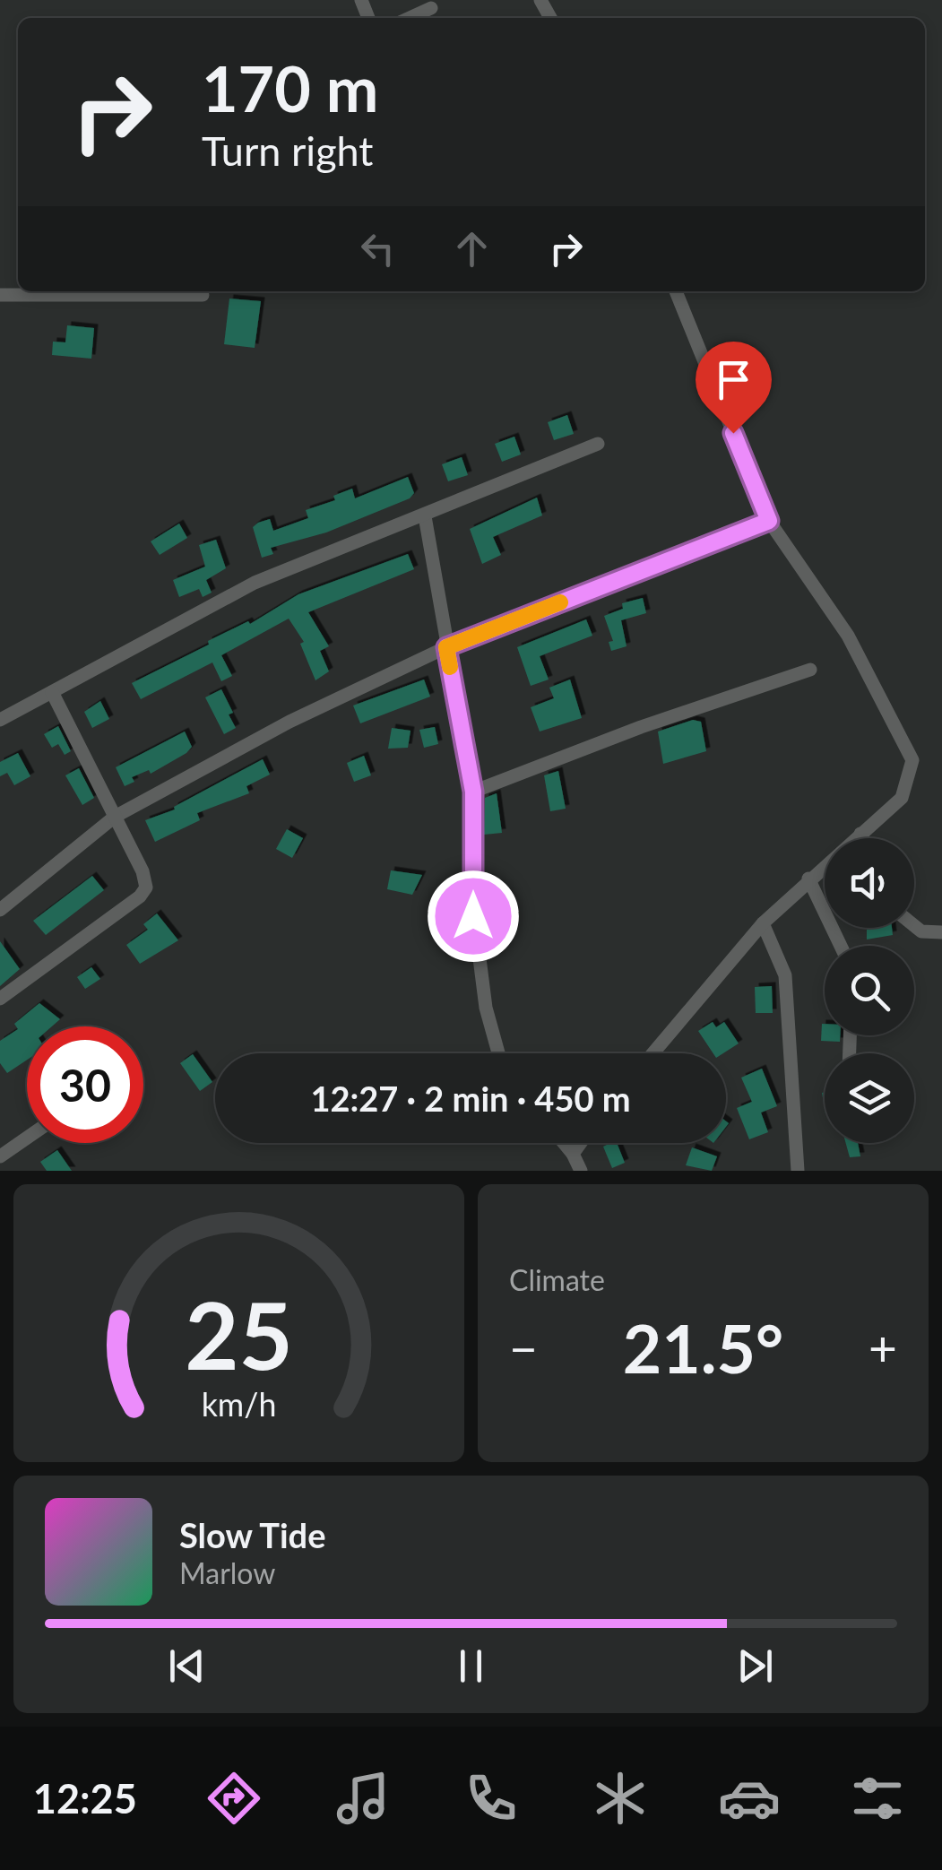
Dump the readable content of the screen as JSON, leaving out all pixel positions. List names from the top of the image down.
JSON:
{
  "page": {
    "turn": ["170 m", "Turn right"],
    "limit": "30",
    "trip": "12:27 · 2 min · 450 m",
    "tile": "Climate",
    "heat": ["−", "21.5°", "+"],
    "song": ["Slow Tide", "Marlow"],
    "tabs": "12:25",
    "gauge": ["25", "km/h"]
  }
}
